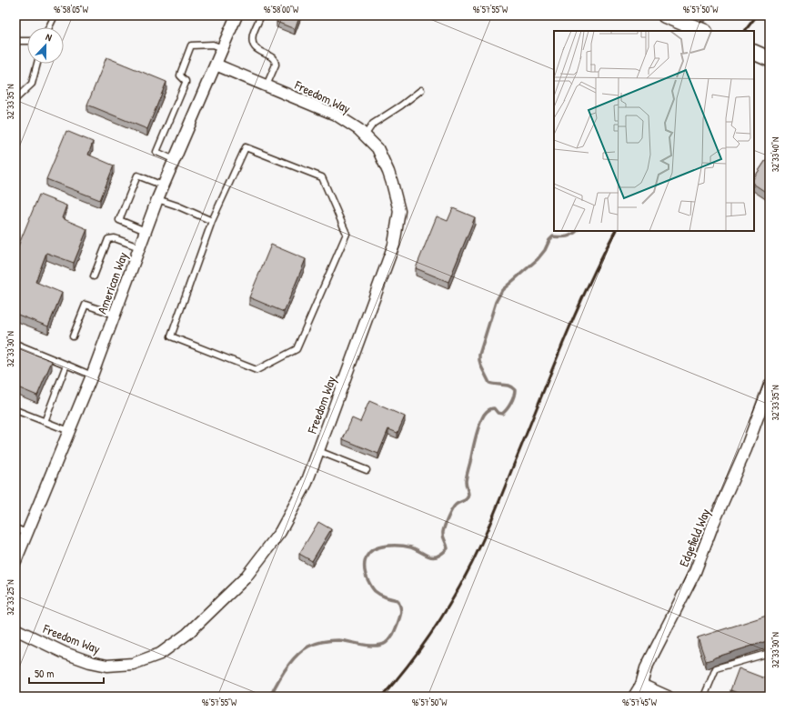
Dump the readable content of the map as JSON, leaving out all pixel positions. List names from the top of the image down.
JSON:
{
  "streets": {
    "street": ["Freedom Way", "American Way", "Edgefield Way"]
  },
  "crossings": [
    ["Freedom Way", "American Way"]
  ],
  "scale_bar": "50 m",
  "north": "top",
  "coordinates": [
    "96°58'05\"W",
    "96°58'00\"W",
    "96°57'55\"W",
    "96°57'50\"W",
    "32°33'35\"N",
    "32°33'40\"N",
    "32°33'30\"N",
    "32°33'25\"N",
    "96°57'45\"W"
  ]
}
